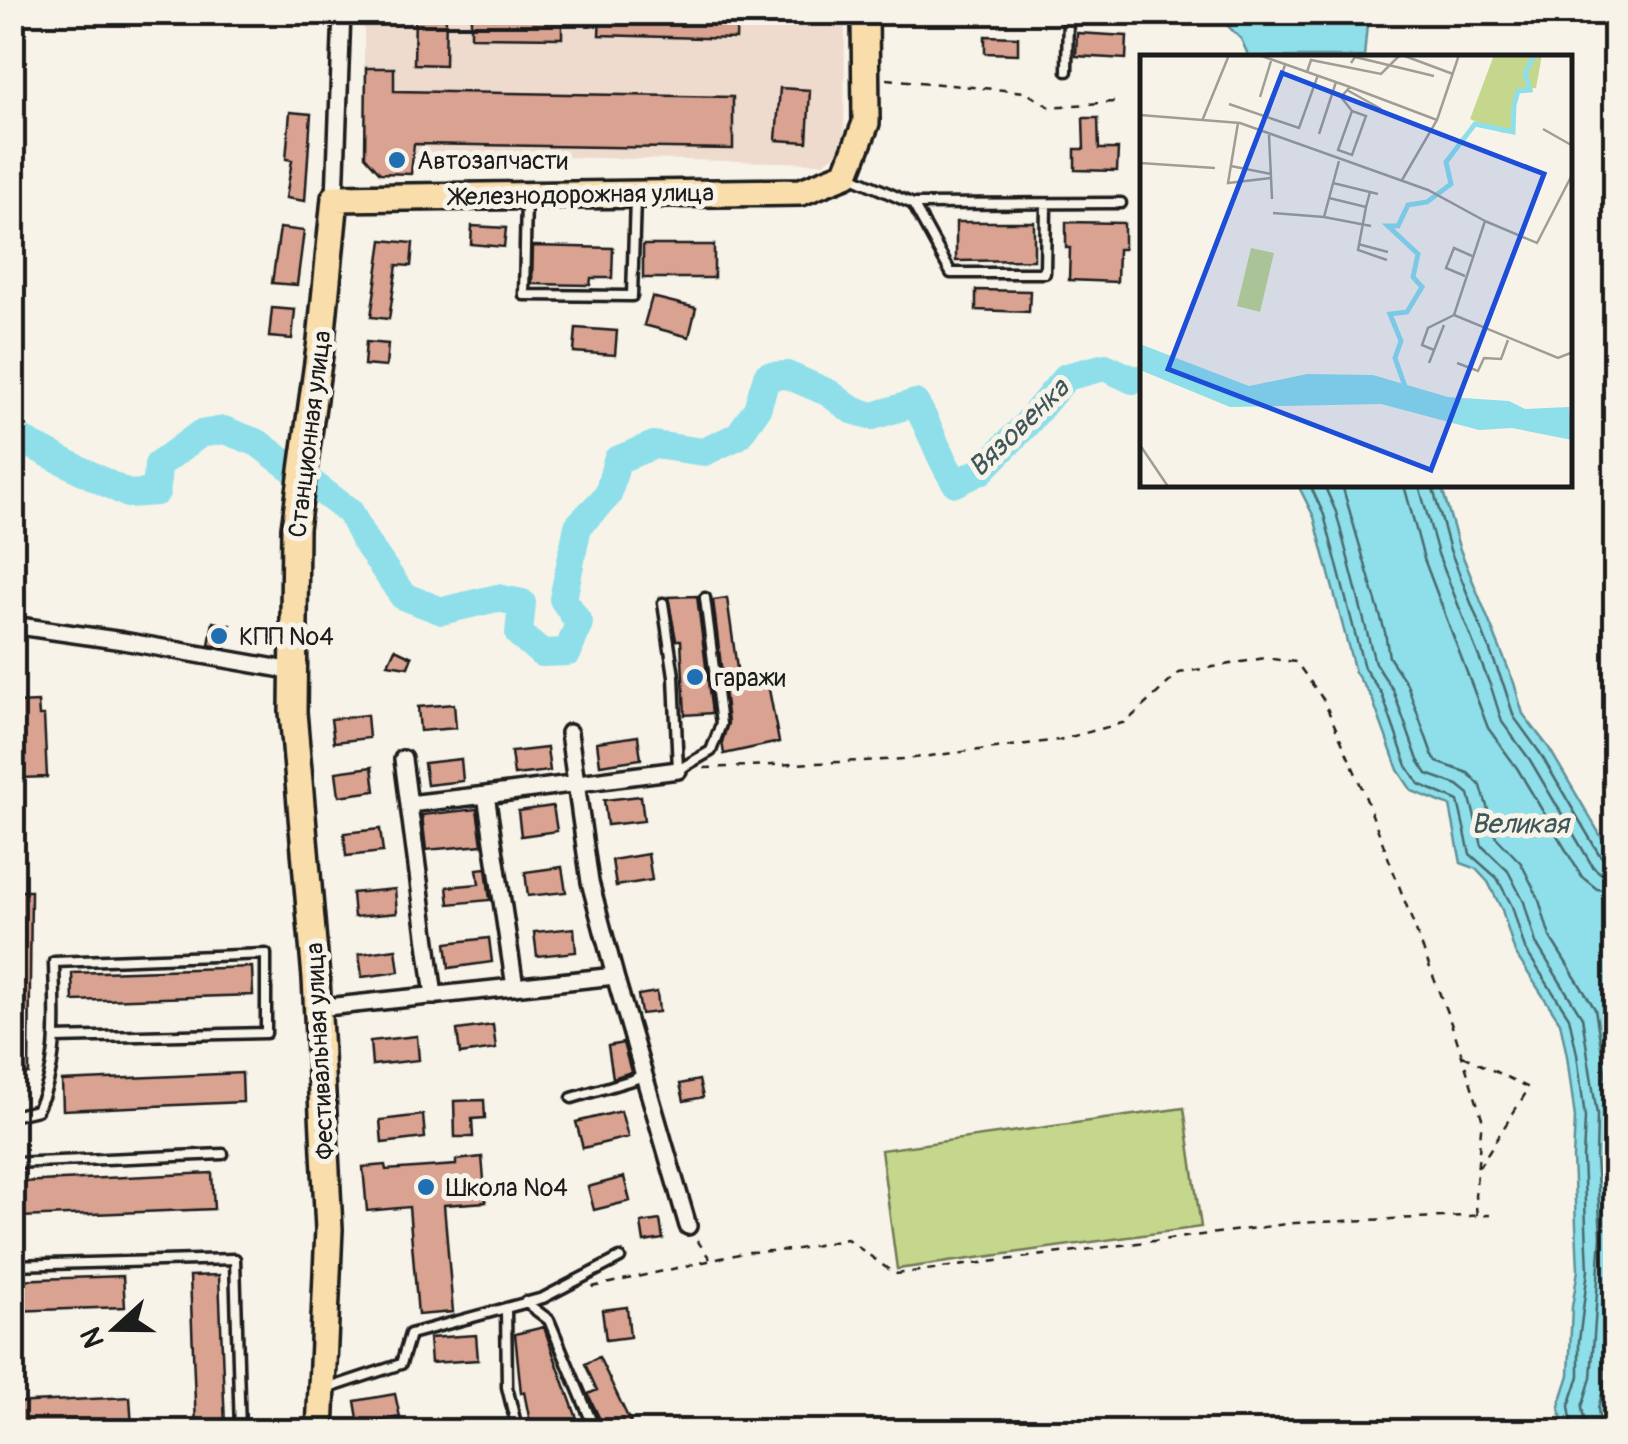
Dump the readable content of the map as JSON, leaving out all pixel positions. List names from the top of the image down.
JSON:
{
  "streets": {
    "main road": ["Железнодорожная улица", "Станционная улица", "Фестивальная улица"]
  },
  "crossings": [
    ["Железнодорожная улица", "Станционная улица"],
    ["Станционная улица", "Фестивальная улица"]
  ],
  "water": ["Вязовенка", "Великая"],
  "places": [
    "Автозапчасти",
    "КПП №4",
    "гаражи",
    "Школа №4"
  ],
  "north": "left"
}
